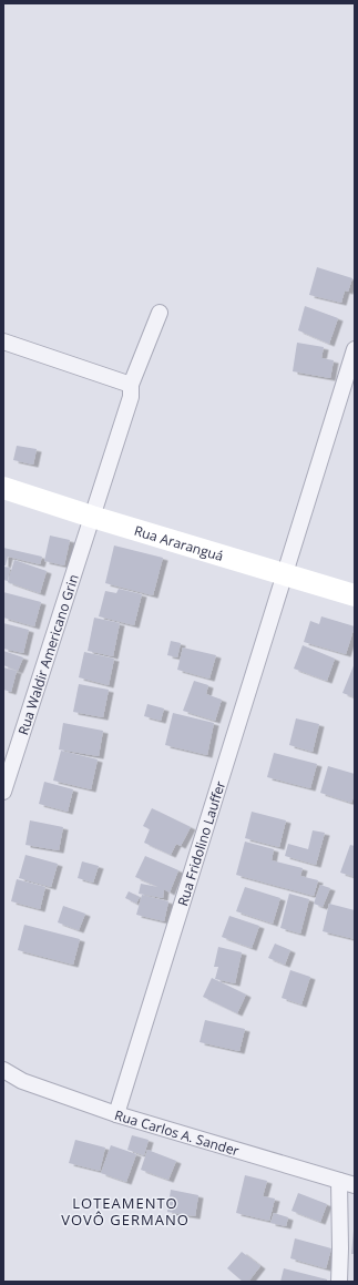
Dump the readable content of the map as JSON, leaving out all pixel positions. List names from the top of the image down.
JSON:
{
  "streets": {
    "street": [
      "Rua Araranguá",
      "Rua Waldir Americano Grin",
      "Rua Fridolino Lauffer",
      "Rua Carlos A. Sander"
    ]
  },
  "crossings": [
    ["Rua Araranguá", "Rua Waldir Americano Grin"],
    ["Rua Araranguá", "Rua Fridolino Lauffer"],
    ["Rua Fridolino Lauffer", "Rua Carlos A. Sander"]
  ],
  "districts": ["LOTEAMENTO VOVÔ GERMANO"]
}
